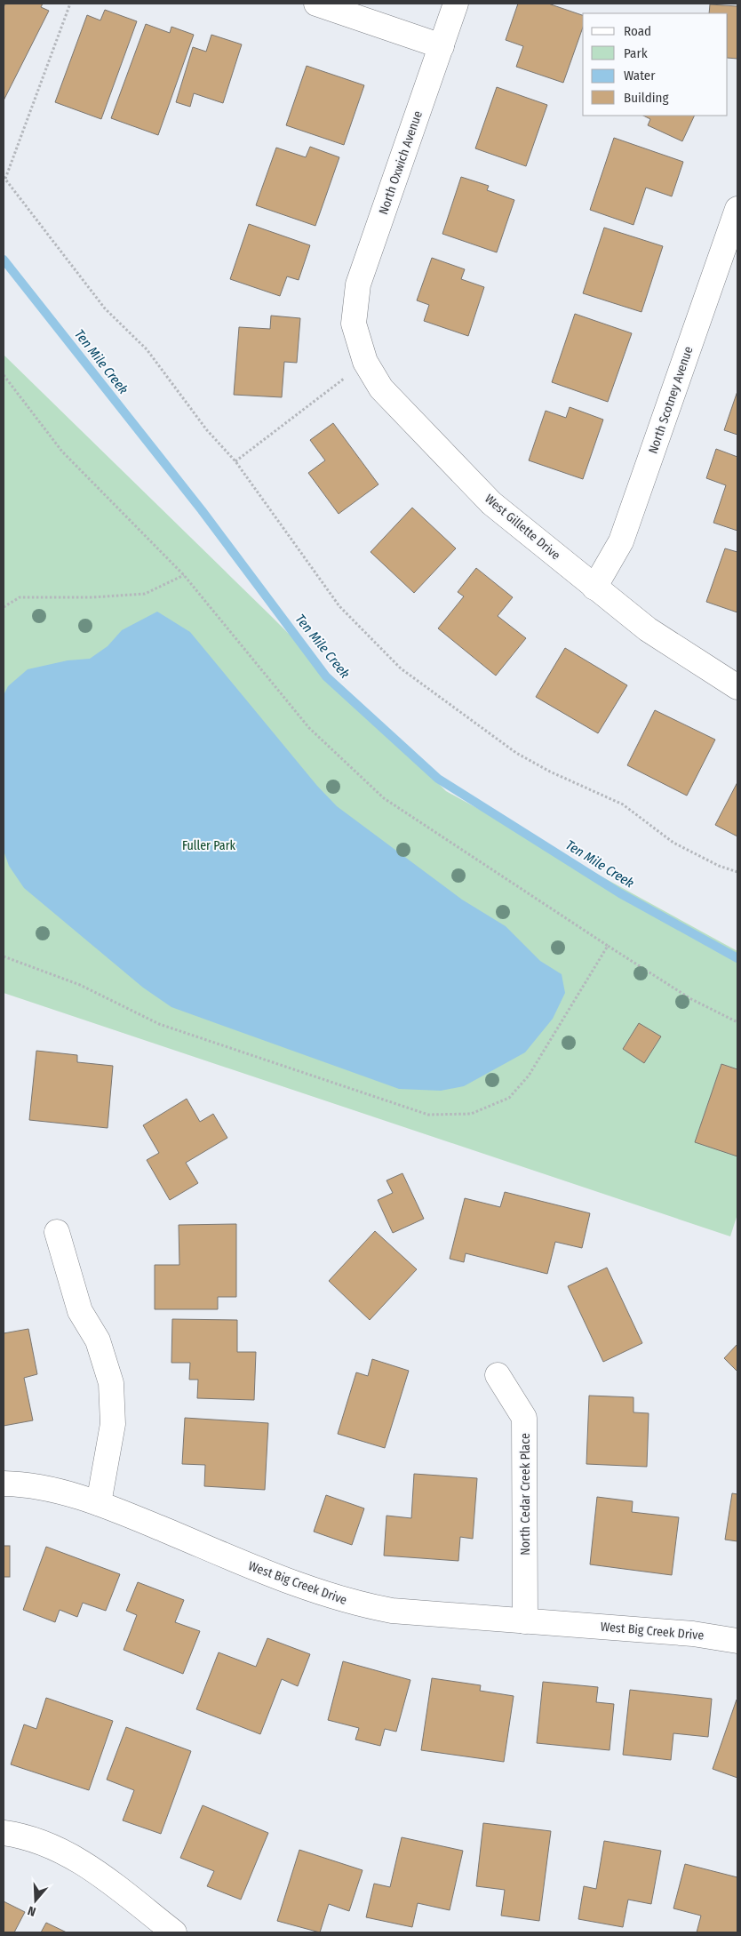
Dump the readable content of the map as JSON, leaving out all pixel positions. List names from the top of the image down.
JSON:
{
  "streets": {
    "street": [
      "North Oxwich Avenue",
      "North Scotney Avenue",
      "West Gillette Drive",
      "North Cedar Creek Place",
      "West Big Creek Drive"
    ]
  },
  "crossings": [
    ["North Oxwich Avenue", "West Gillette Drive"],
    ["North Scotney Avenue", "West Gillette Drive"],
    ["North Cedar Creek Place", "West Big Creek Drive"]
  ],
  "water": ["Ten Mile Creek"],
  "parks": ["Fuller Park"],
  "legend": [
    "Road",
    "Park",
    "Water",
    "Building"
  ],
  "north": "bottom"
}
